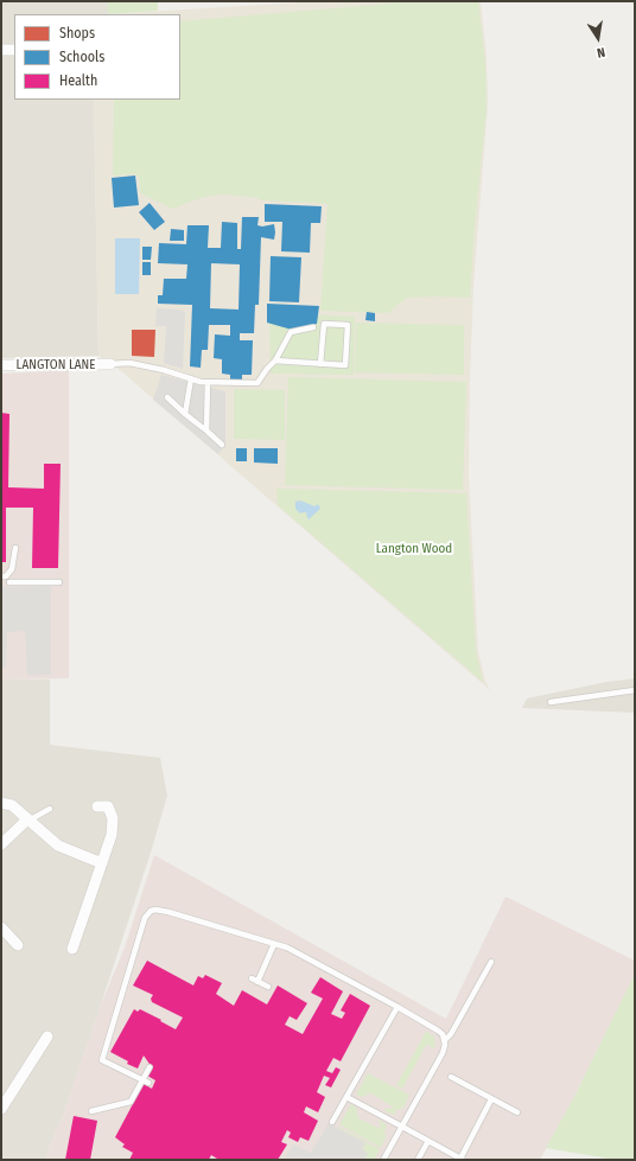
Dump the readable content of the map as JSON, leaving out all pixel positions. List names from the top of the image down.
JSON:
{
  "streets": {
    "street": ["LANGTON LANE"]
  },
  "parks": ["Langton Wood"],
  "legend": ["Shops", "Schools", "Health"],
  "north": "bottom"
}
